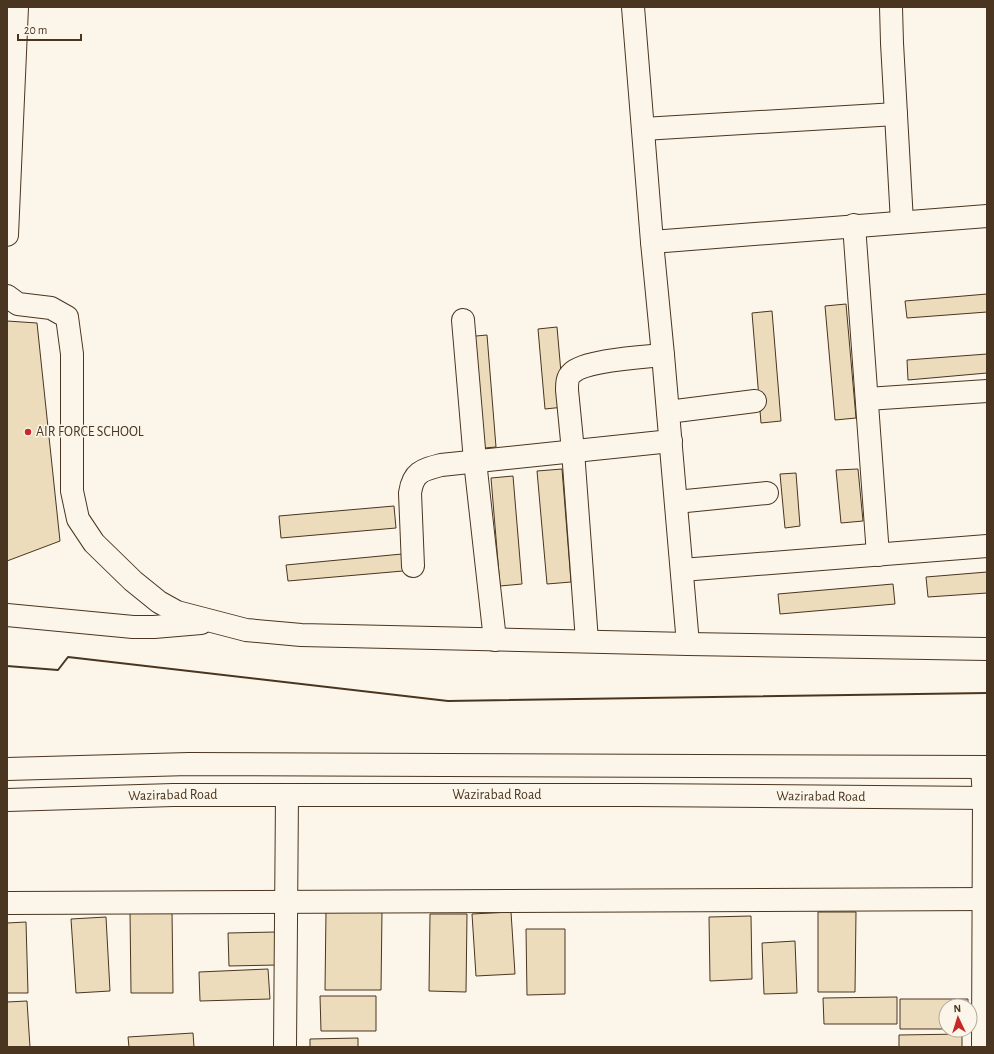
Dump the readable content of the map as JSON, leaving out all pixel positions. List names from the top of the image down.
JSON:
{
  "streets": {
    "main road": ["Wazirabad Road"]
  },
  "places": ["AIR FORCE SCHOOL"],
  "scale_bar": "20 m",
  "north": "top"
}
